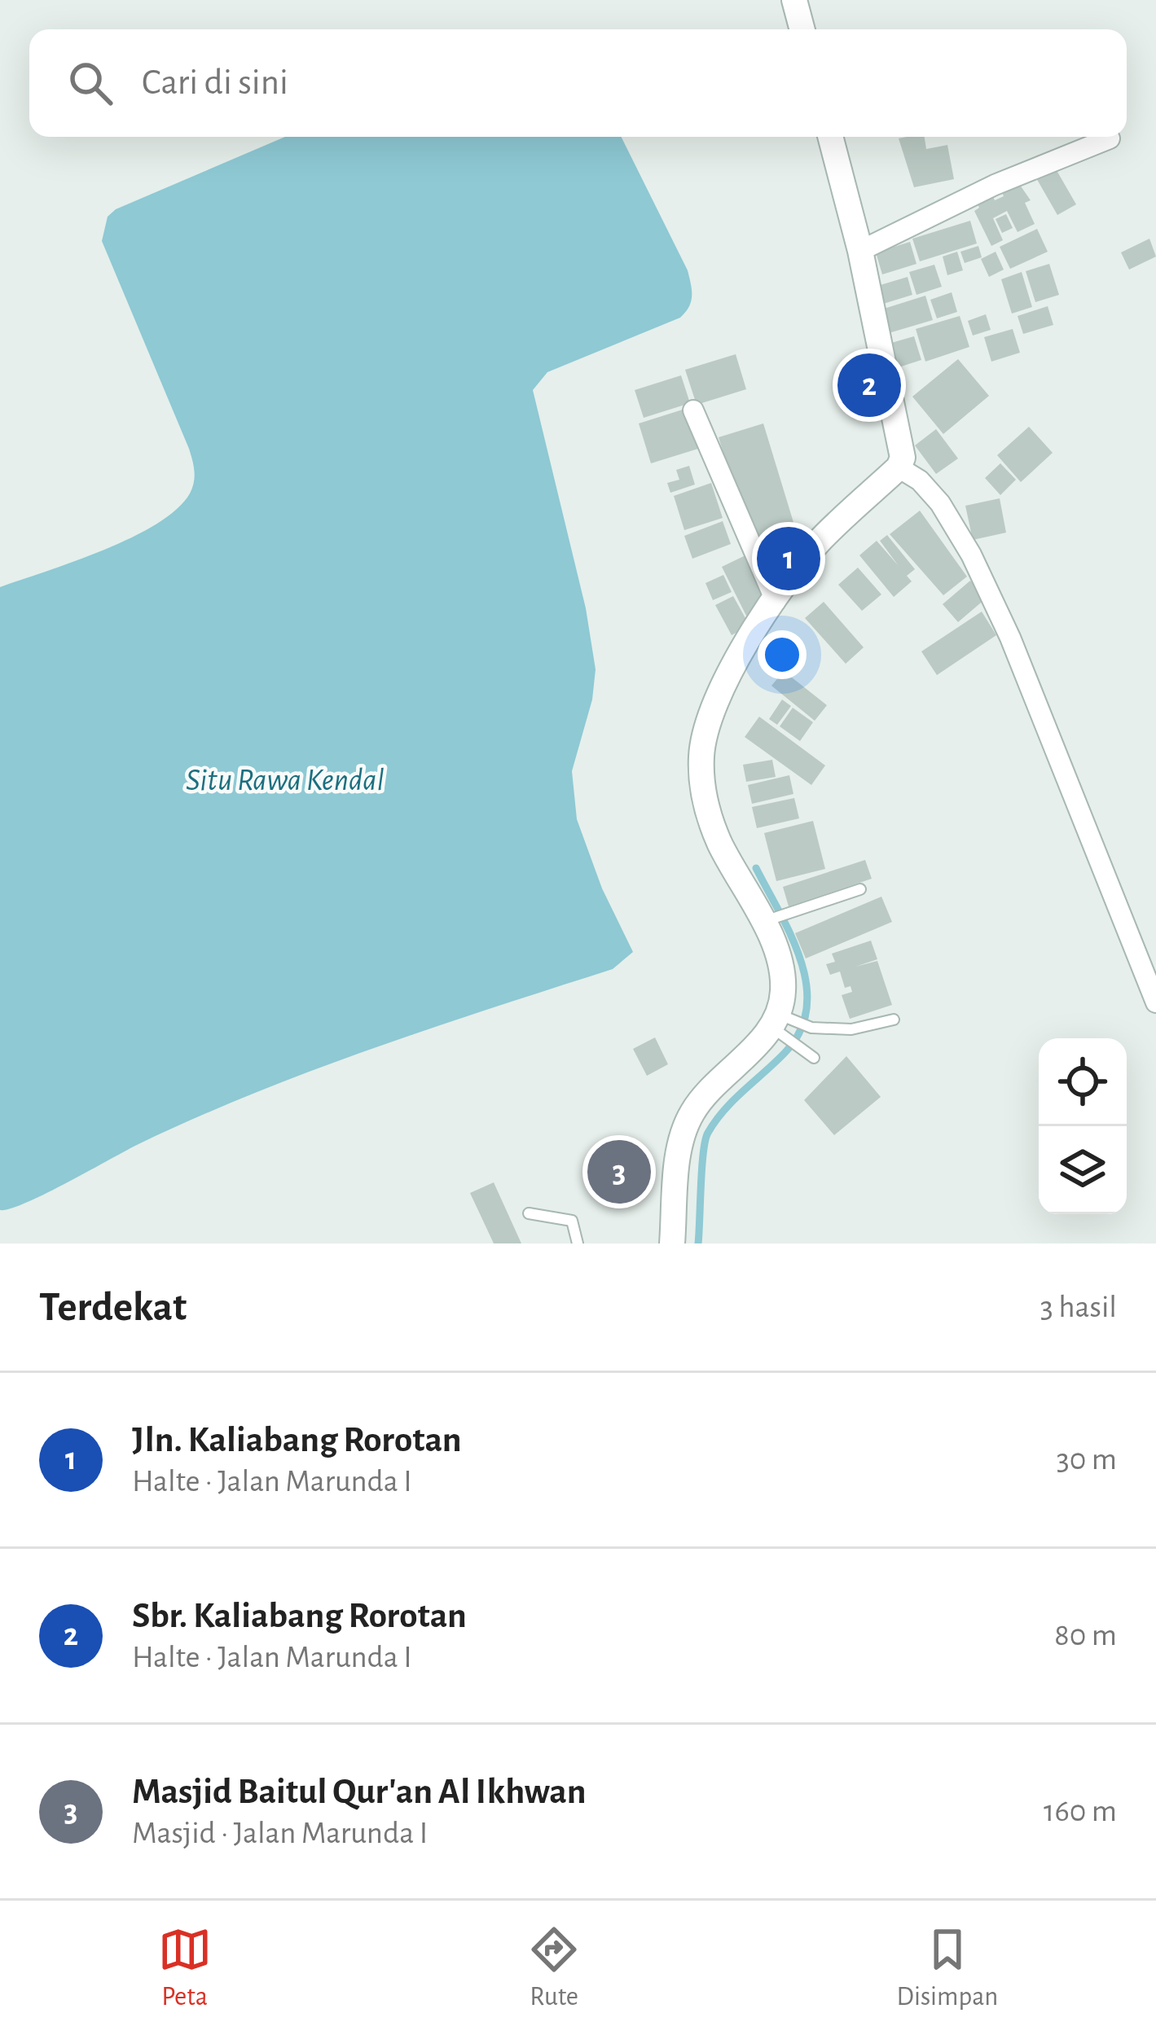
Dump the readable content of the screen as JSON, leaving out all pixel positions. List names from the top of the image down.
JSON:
{
  "water": ["Situ Rawa Kendal"],
  "page": {
    "search": "Cari di sini",
    "pins": ["2", "1", "3"],
    "heading": ["Terdekat", "3 hasil"],
    "list": [
      {
        "mark": "1",
        "name": "Jln. Kaliabang Rorotan",
        "note": "Halte · Jalan Marunda I",
        "value": "30 m"
      },
      {
        "mark": "2",
        "name": "Sbr. Kaliabang Rorotan",
        "note": "Halte · Jalan Marunda I",
        "value": "80 m"
      },
      {
        "mark": "3",
        "name": "Masjid Baitul Qur'an Al Ikhwan",
        "note": "Masjid · Jalan Marunda I",
        "value": "160 m"
      }
    ],
    "nav": ["Peta", "Rute", "Disimpan"]
  }
}
